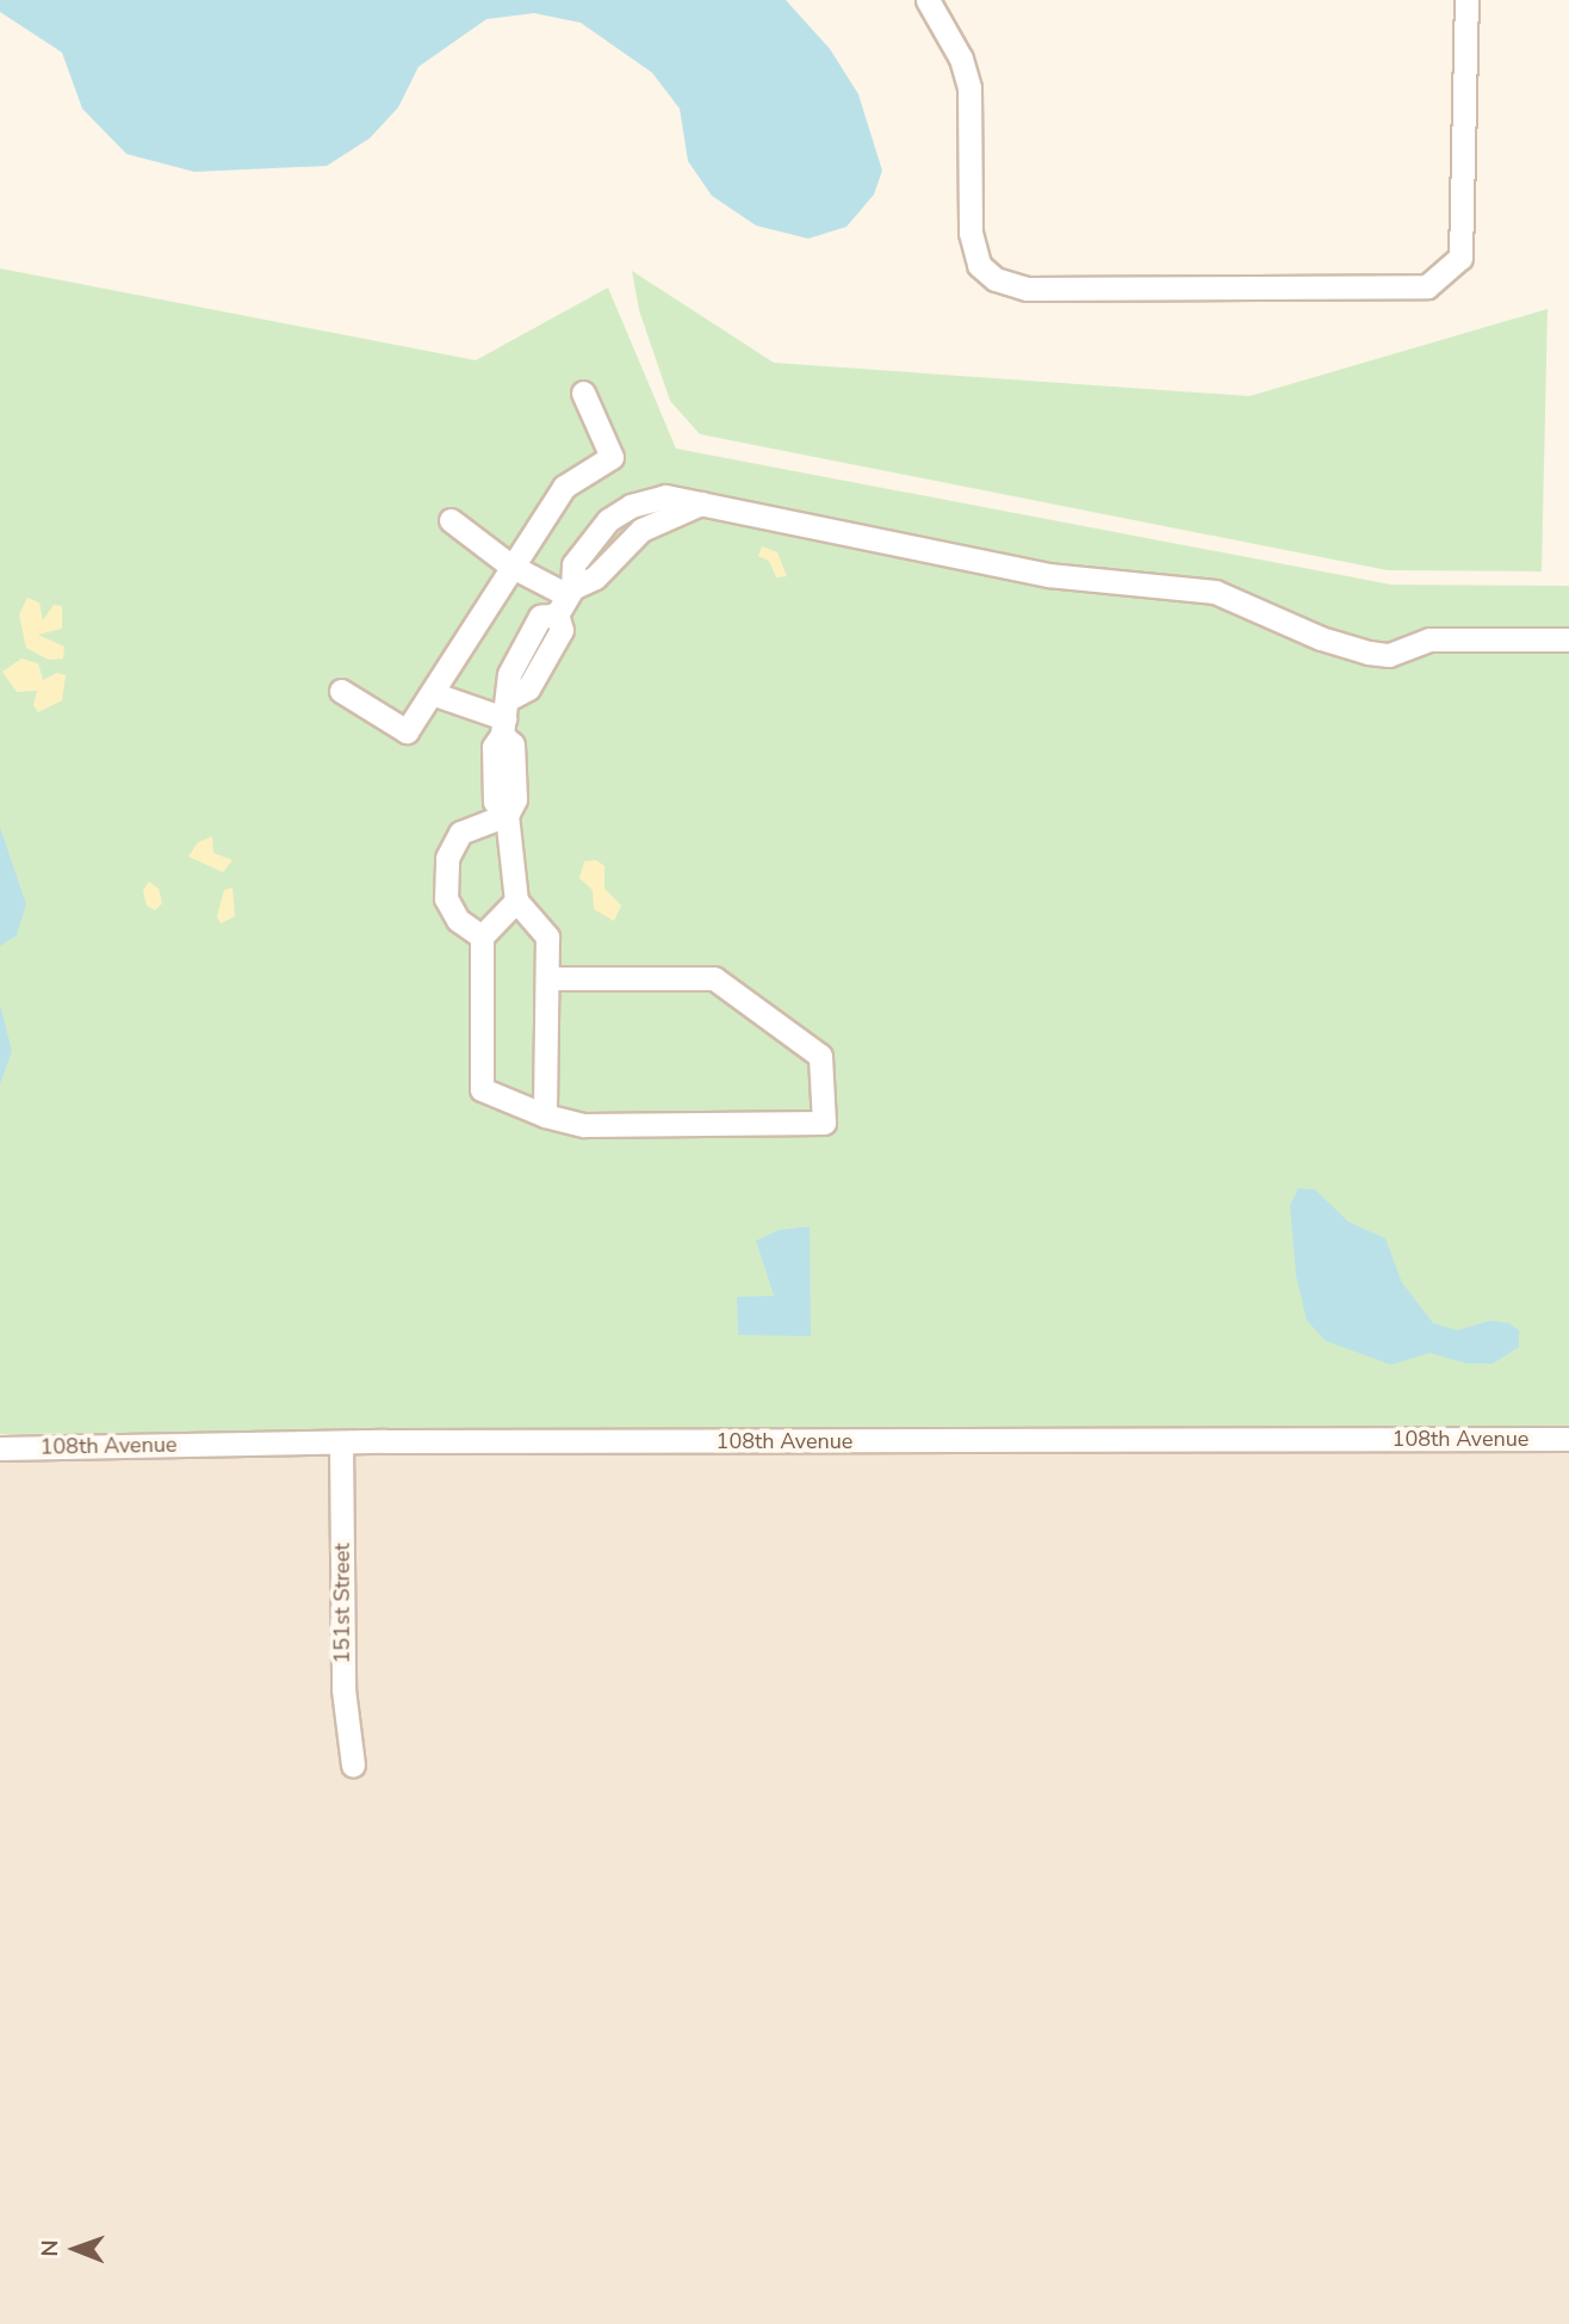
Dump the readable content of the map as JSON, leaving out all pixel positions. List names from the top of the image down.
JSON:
{
  "streets": {
    "street": ["108th Avenue", "151st Street"]
  },
  "crossings": [
    ["108th Avenue", "151st Street"]
  ],
  "north": "left"
}
